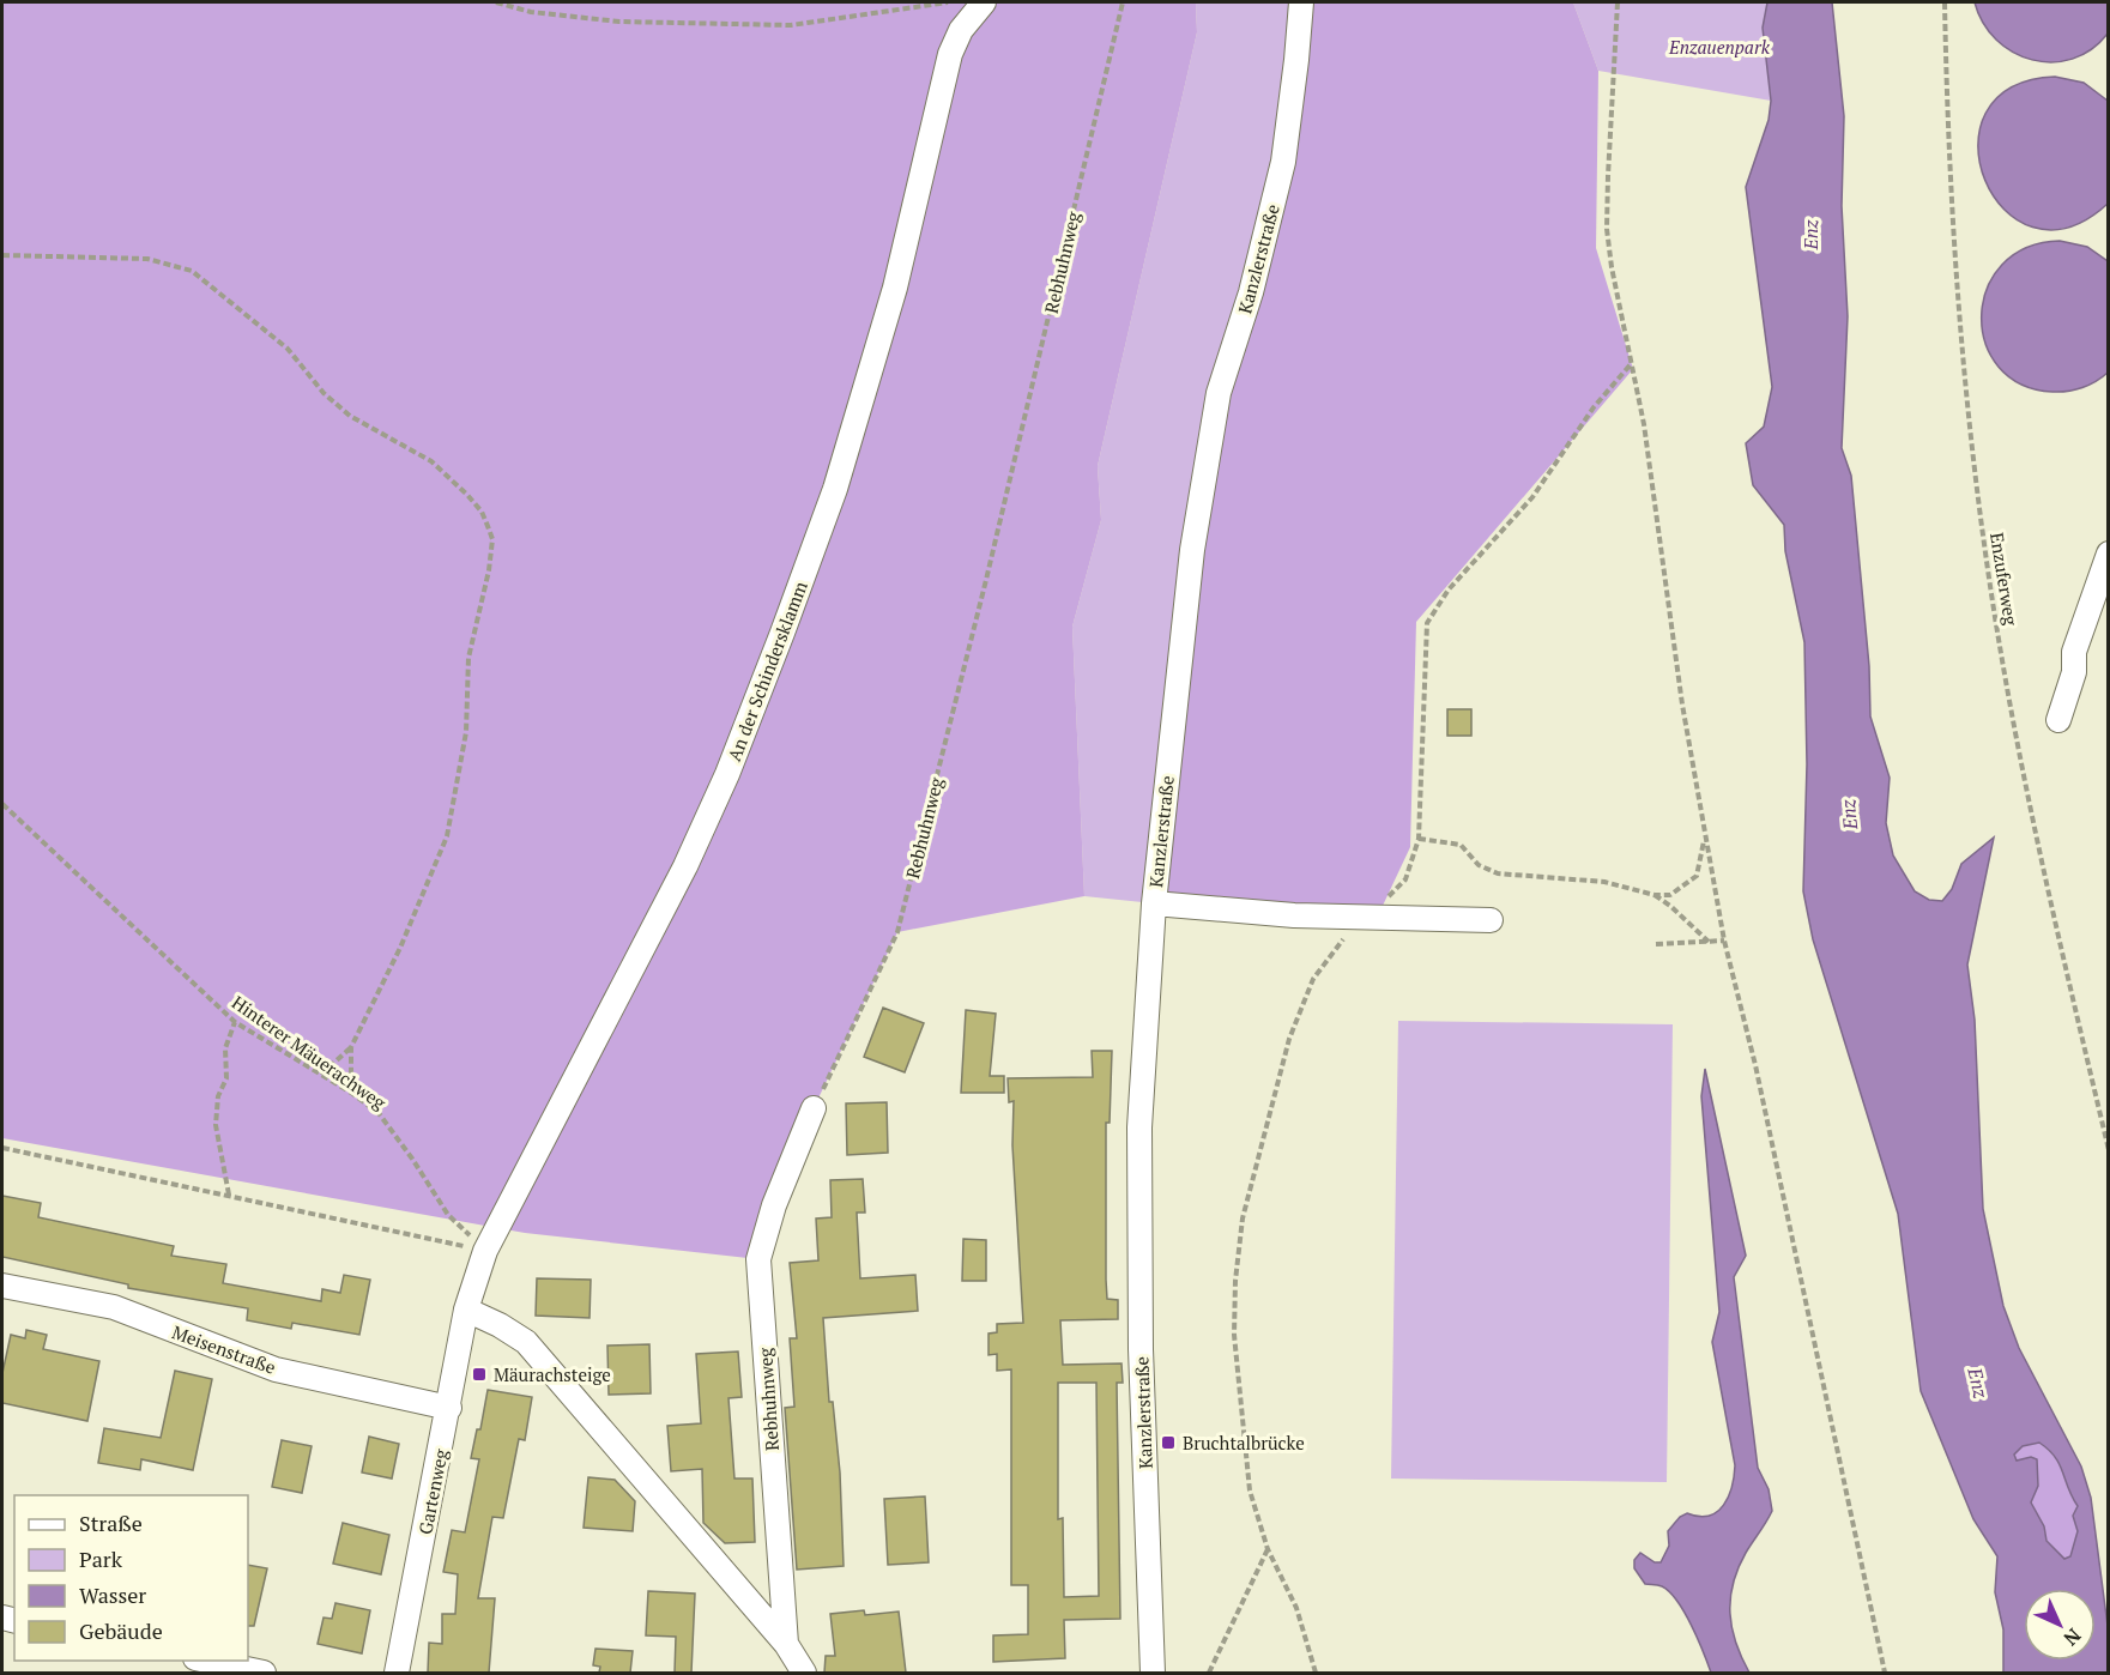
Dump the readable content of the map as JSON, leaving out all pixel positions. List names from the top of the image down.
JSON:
{
  "streets": {
    "street": [
      "Kanzlerstraße",
      "Rebhuhnweg",
      "An der Schindersklamm",
      "Meisenstraße",
      "Gartenweg"
    ],
    "path": ["Enzuferweg", "Hinterer Mäuerachweg"]
  },
  "crossings": [
    ["An der Schindersklamm", "Hinterer Mäuerachweg"],
    ["An der Schindersklamm", "Gartenweg"],
    ["Meisenstraße", "Gartenweg"]
  ],
  "water": ["Enz"],
  "parks": ["Enzauenpark"],
  "places": {
    "transit": ["Mäurachsteige", "Bruchtalbrücke"]
  },
  "legend": [
    "Straße",
    "Park",
    "Wasser",
    "Gebäude"
  ],
  "north": "bottom right"
}
